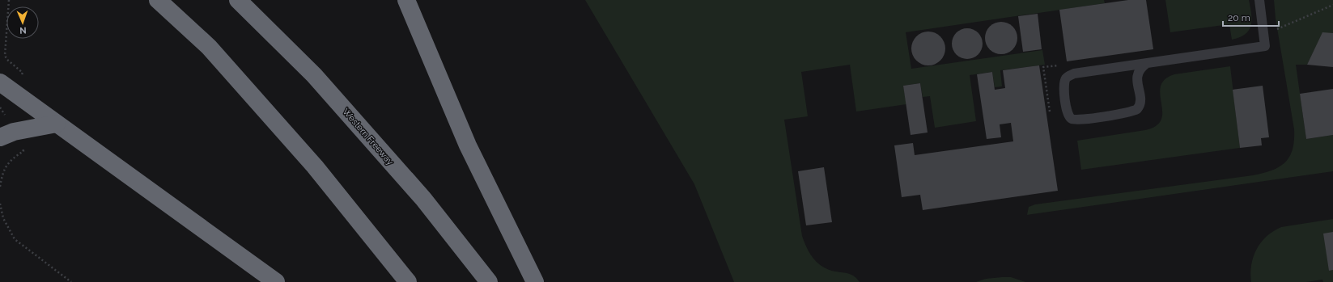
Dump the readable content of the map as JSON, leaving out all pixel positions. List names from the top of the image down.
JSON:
{
  "streets": {
    "highway": ["Western Freeway"]
  },
  "scale_bar": "20 m",
  "north": "bottom"
}
